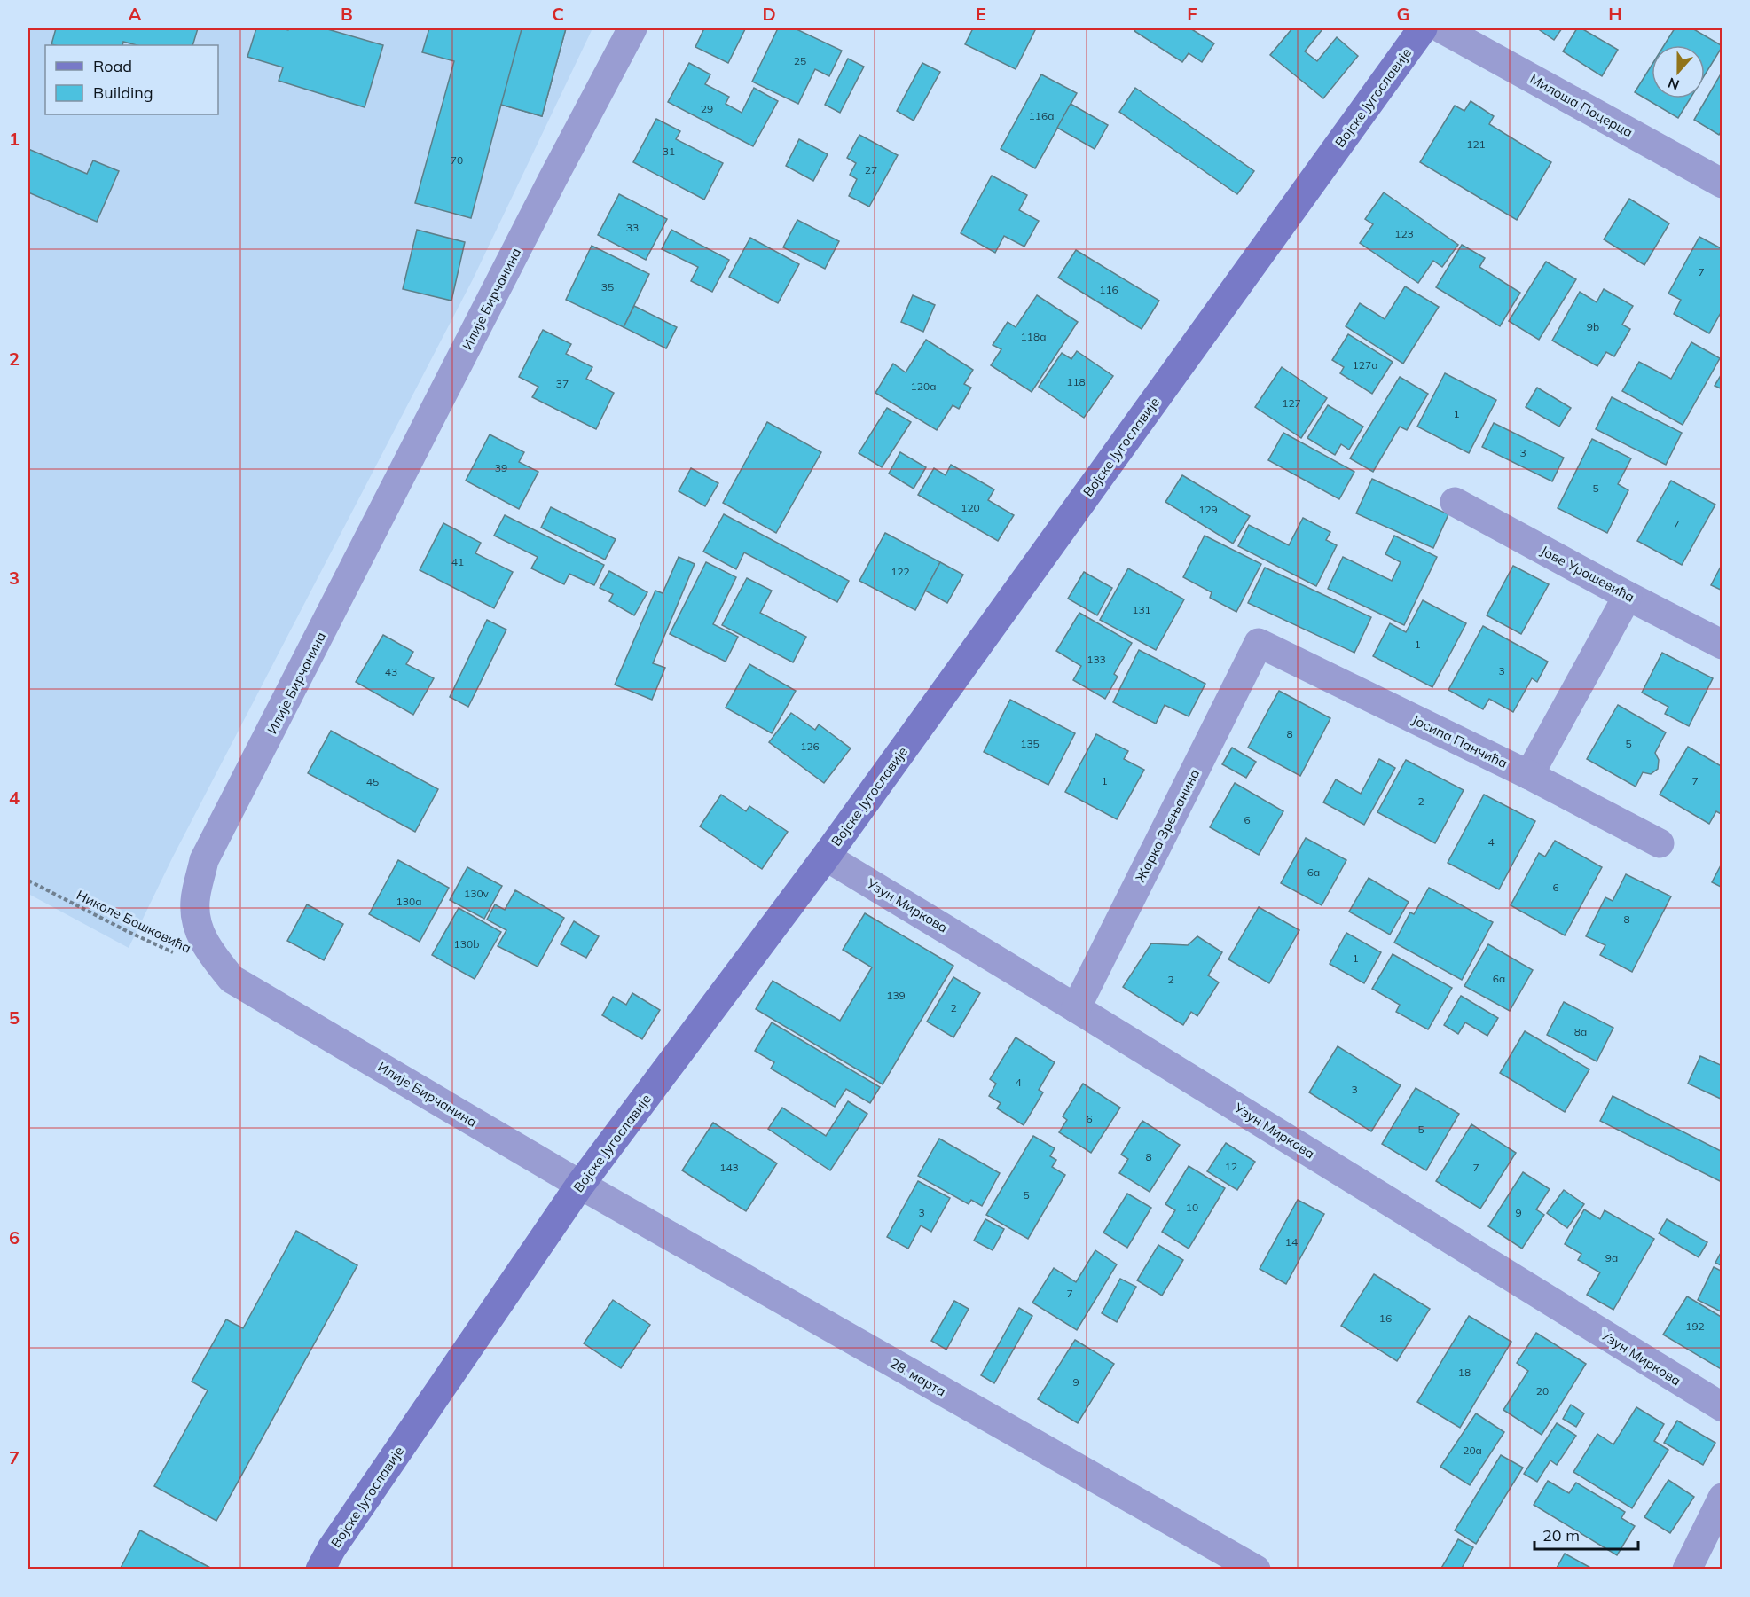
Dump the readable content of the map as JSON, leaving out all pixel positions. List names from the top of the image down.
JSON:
{
  "streets": {
    "main road": ["Војске Југославије"],
    "street": [
      "Милоша Поцерца",
      "Илије Бирчанина",
      "Јове Урошевића",
      "Јосипа Панчића",
      "Жарка Зрењанина",
      "Узун Миркова",
      "28. марта"
    ],
    "path": ["Николе Бошковића"]
  },
  "crossings": [
    ["Војске Југославије", "Илије Бирчанина"],
    ["Војске Југославије", "Узун Миркова"],
    ["Војске Југославије", "28. марта"],
    ["Илије Бирчанина", "28. марта"],
    ["Јосипа Панчића", "Жарка Зрењанина"],
    ["Жарка Зрењанина", "Узун Миркова"]
  ],
  "house_numbers": [
    "25",
    "29",
    "116a",
    "121",
    "31",
    "70",
    "27",
    "33",
    "123",
    "7",
    "35",
    "116",
    "9b",
    "118a",
    "127a",
    "118",
    "37",
    "120a",
    "127",
    "1",
    "3",
    "39",
    "5",
    "120",
    "129",
    "7",
    "41",
    "122",
    "131",
    "1",
    "133",
    "3",
    "43",
    "8",
    "135",
    "5",
    "126",
    "1",
    "7",
    "45",
    "2",
    "6",
    "4",
    "6a",
    "6",
    "130v",
    "130a",
    "8",
    "130b",
    "1",
    "6a",
    "2",
    "139",
    "2",
    "8a",
    "4",
    "3",
    "6",
    "5",
    "8",
    "12",
    "143",
    "7",
    "5",
    "10",
    "3",
    "9",
    "14",
    "9a",
    "7",
    "16",
    "192",
    "18",
    "9",
    "20",
    "20a"
  ],
  "legend": ["Road", "Building"],
  "scale_bar": "20 m",
  "north": "bottom",
  "grid": {
    "columns": [
      "A",
      "B",
      "C",
      "D",
      "E",
      "F",
      "G",
      "H"
    ],
    "rows": [
      "1",
      "2",
      "3",
      "4",
      "5",
      "6",
      "7"
    ]
  }
}
